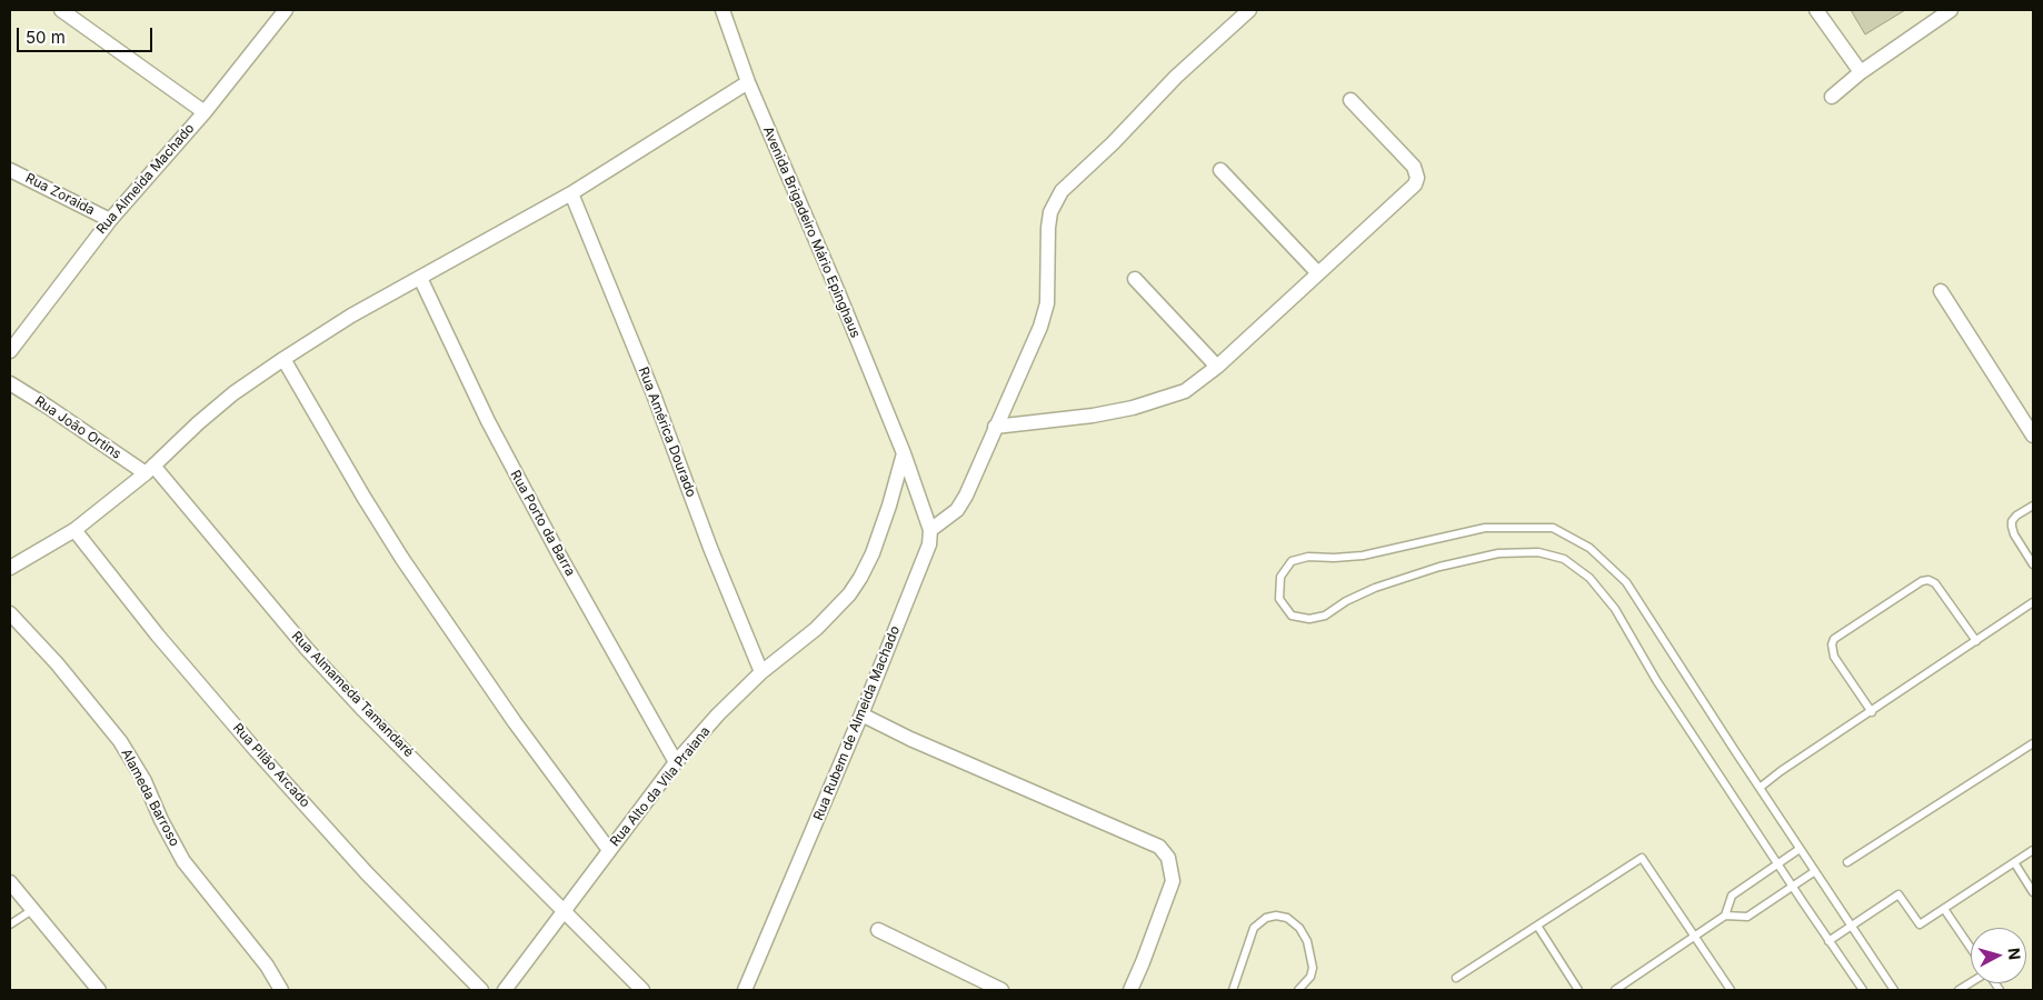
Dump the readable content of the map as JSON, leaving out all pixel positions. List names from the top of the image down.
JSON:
{
  "streets": {
    "street": [
      "Rua Almeida Machado",
      "Rua Zoraida",
      "Avenida Brigadeiro Mário Epinghaus",
      "Rua João Ortins",
      "Rua América Dourado",
      "Rua Porto da Barra",
      "Rua Almameda Tamandaré",
      "Rua Rubem de Almeida Machado",
      "Rua Pilão Arcado",
      "Rua Alto da Vila Praiana",
      "Alameda Barroso"
    ]
  },
  "crossings": [
    ["Rua Almeida Machado", "Rua Zoraida"],
    ["Avenida Brigadeiro Mário Epinghaus", "Rua Alto da Vila Praiana"],
    ["Rua João Ortins", "Rua Almameda Tamandaré"],
    ["Rua América Dourado", "Rua Alto da Vila Praiana"],
    ["Rua Porto da Barra", "Rua Alto da Vila Praiana"],
    ["Rua Almameda Tamandaré", "Rua Alto da Vila Praiana"]
  ],
  "scale_bar": "50 m",
  "north": "right"
}
